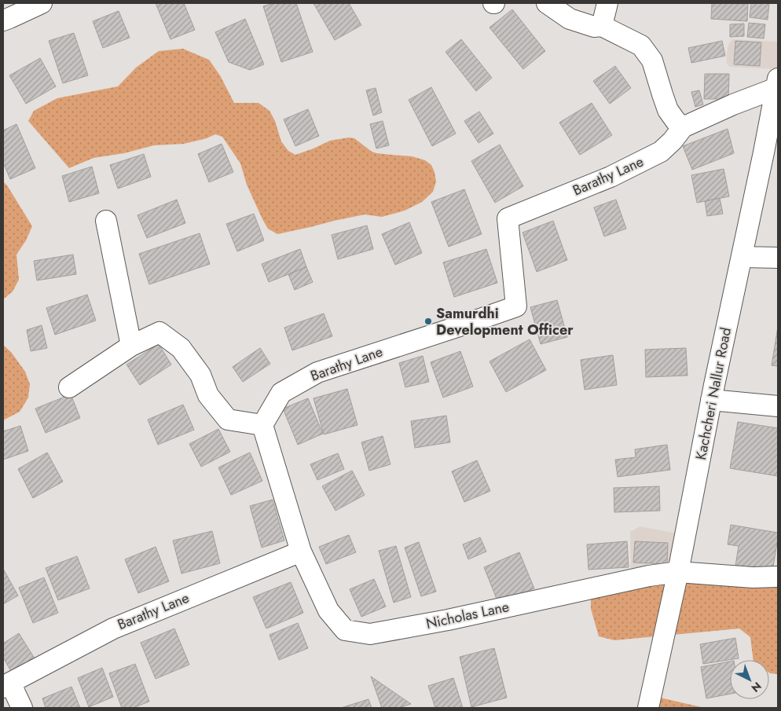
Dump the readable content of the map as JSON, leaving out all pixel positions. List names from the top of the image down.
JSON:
{
  "streets": {
    "street": ["Barathy Lane", "Kachcheri Nallur Road", "Nicholas Lane"]
  },
  "crossings": [
    ["Barathy Lane", "Kachcheri Nallur Road"],
    ["Barathy Lane", "Nicholas Lane"],
    ["Kachcheri Nallur Road", "Nicholas Lane"]
  ],
  "places": ["Samurdhi Development Officer"],
  "north": "bottom right"
}
